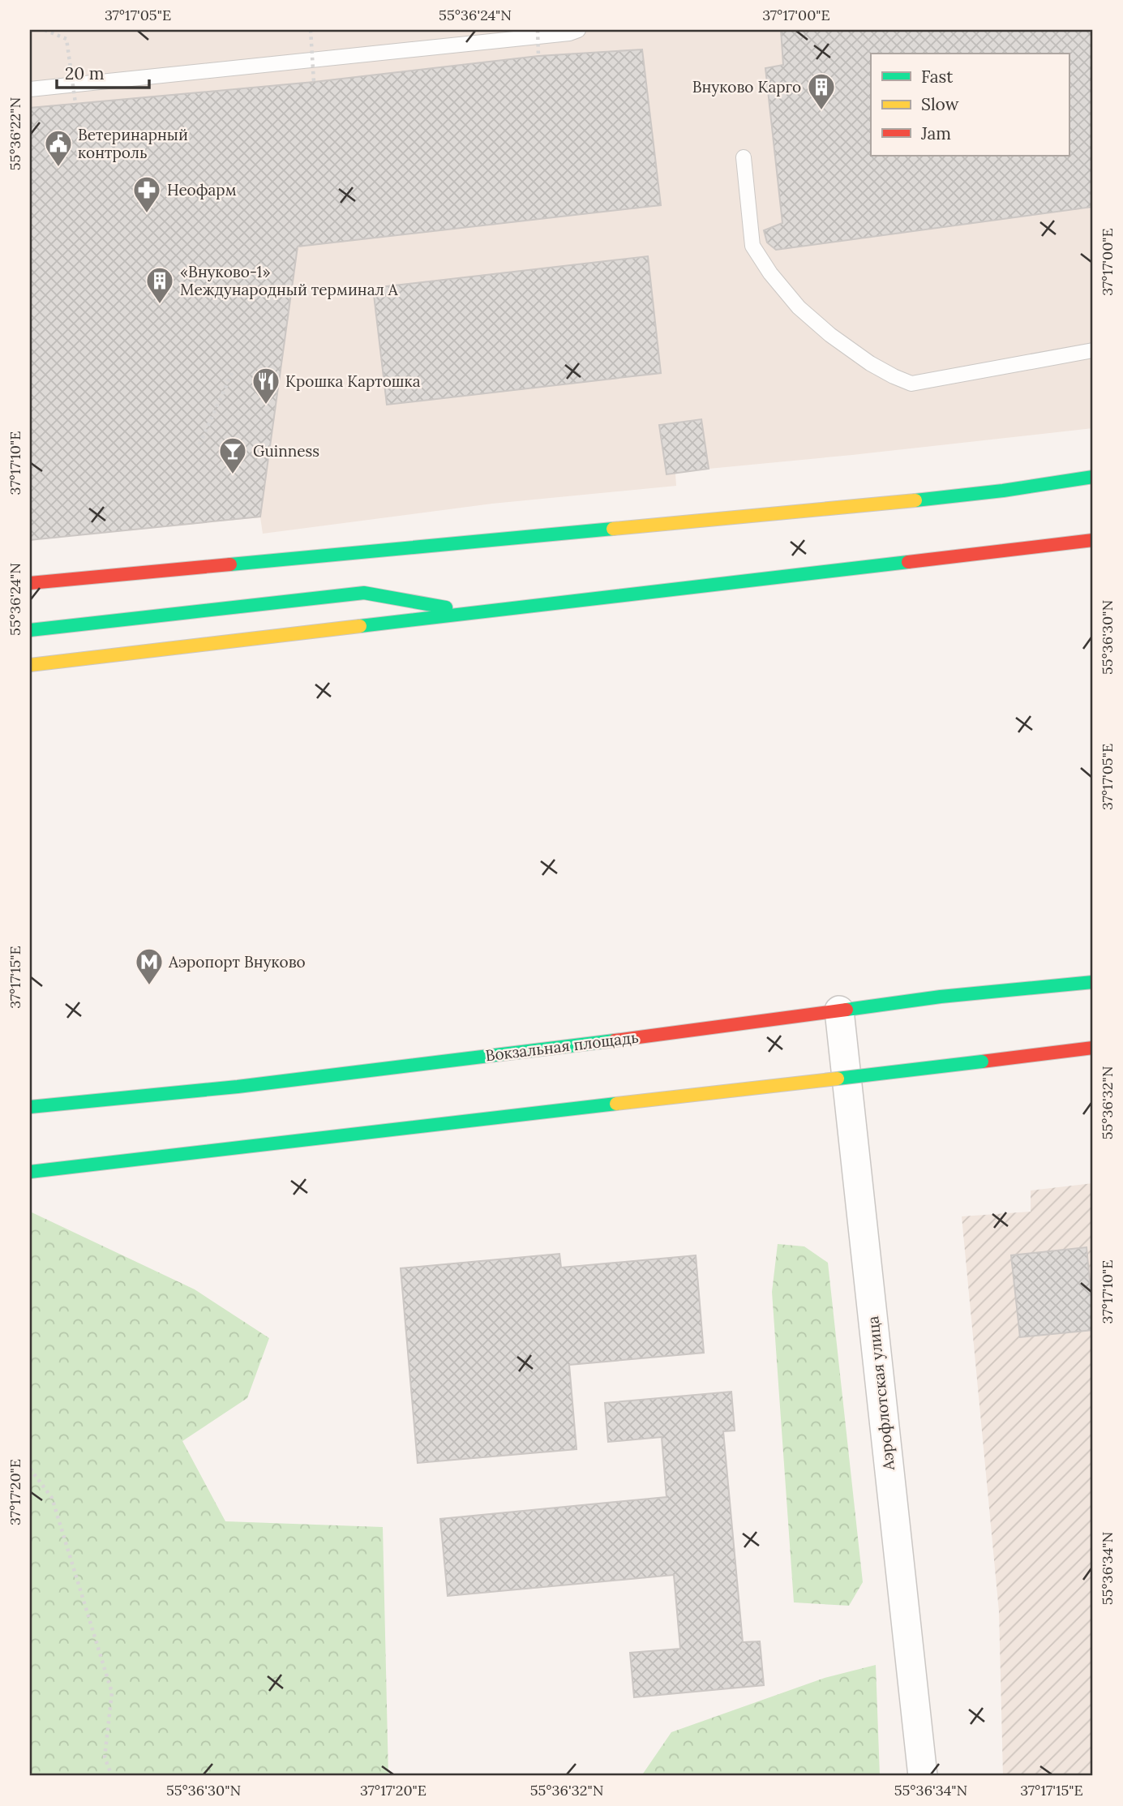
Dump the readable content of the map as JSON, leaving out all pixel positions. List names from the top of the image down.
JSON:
{
  "streets": {
    "main road": ["Вокзальная площадь"],
    "street": ["Аэрофлотская улица"]
  },
  "crossings": [
    ["Вокзальная площадь", "Аэрофлотская улица"]
  ],
  "places": {
    "building": ["Внуково Карго", "«Внуково-1» Международный терминал А"],
    "public building": ["Ветеринарный контроль"],
    "pharmacy": ["Неофарм"],
    "restaurant": ["Крошка Картошка"],
    "bar": ["Guinness"],
    "metro station": ["Аэропорт Внуково"]
  },
  "legend": ["Fast", "Slow", "Jam"],
  "scale_bar": "20 m",
  "coordinates": [
    "37°17'05\"E",
    "55°36'24\"N",
    "37°17'00\"E",
    "55°36'22\"N",
    "37°17'10\"E",
    "55°36'30\"N",
    "37°17'15\"E",
    "55°36'32\"N",
    "37°17'20\"E",
    "55°36'34\"N"
  ]
}
